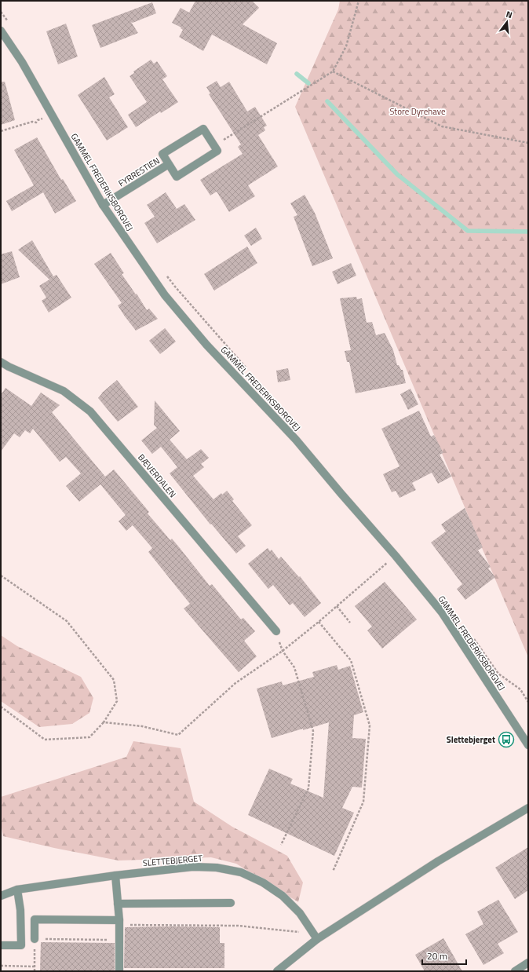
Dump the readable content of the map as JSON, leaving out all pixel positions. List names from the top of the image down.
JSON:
{
  "streets": {
    "street": [
      "FYRRESTIEN",
      "GAMMEL FREDERIKSBORGVEJ",
      "BÆVERDALEN",
      "SLETTEBJERGET"
    ]
  },
  "crossings": [
    ["FYRRESTIEN", "GAMMEL FREDERIKSBORGVEJ"]
  ],
  "parks": ["Store Dyrehave"],
  "places": {
    "bus stop": ["Slettebjerget"]
  },
  "scale_bar": "20 m",
  "north": "top"
}
